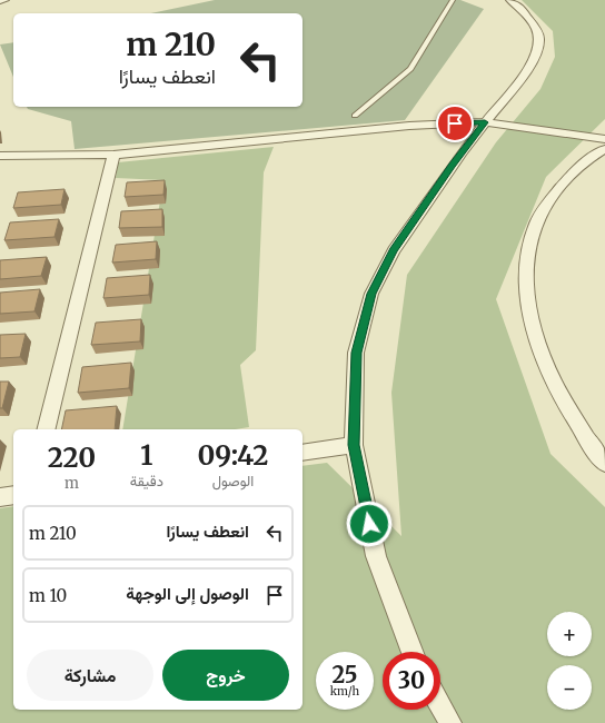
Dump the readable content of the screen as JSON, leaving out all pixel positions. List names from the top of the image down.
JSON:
{
  "page": {
    "turn": ["210 m", "انعطف يسارًا"],
    "eta": [
      "09:42",
      "الوصول",
      "1",
      "دقيقة",
      "220",
      "m"
    ],
    "list": [
      {
        "name": "انعطف يسارًا",
        "value": "210 m"
      },
      {
        "name": "الوصول إلى الوجهة",
        "value": "10 m"
      }
    ],
    "map_buttons": ["+", "−"],
    "buttons": ["خروج", "مشاركة"],
    "speed": "25 km/h",
    "limit": "30"
  }
}
